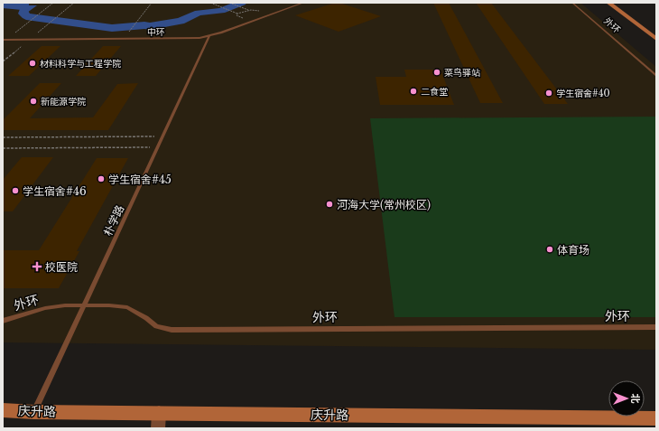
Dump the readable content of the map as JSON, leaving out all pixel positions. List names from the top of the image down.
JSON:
{
  "streets": {
    "main road": ["庆升路"],
    "lane": ["外环", "中环", "朴学路"]
  },
  "crossings": [
    ["外环", "朴学路"],
    ["中环", "朴学路"],
    ["朴学路", "庆升路"]
  ],
  "places": {
    "other": [
      "材料科学与工程学院",
      "菜鸟驿站",
      "二食堂",
      "学生宿舍#40",
      "新能源学院",
      "学生宿舍#45",
      "学生宿舍#46",
      "河海大学(常州校区)",
      "体育场"
    ],
    "health": ["校医院"]
  },
  "north": "right"
}
